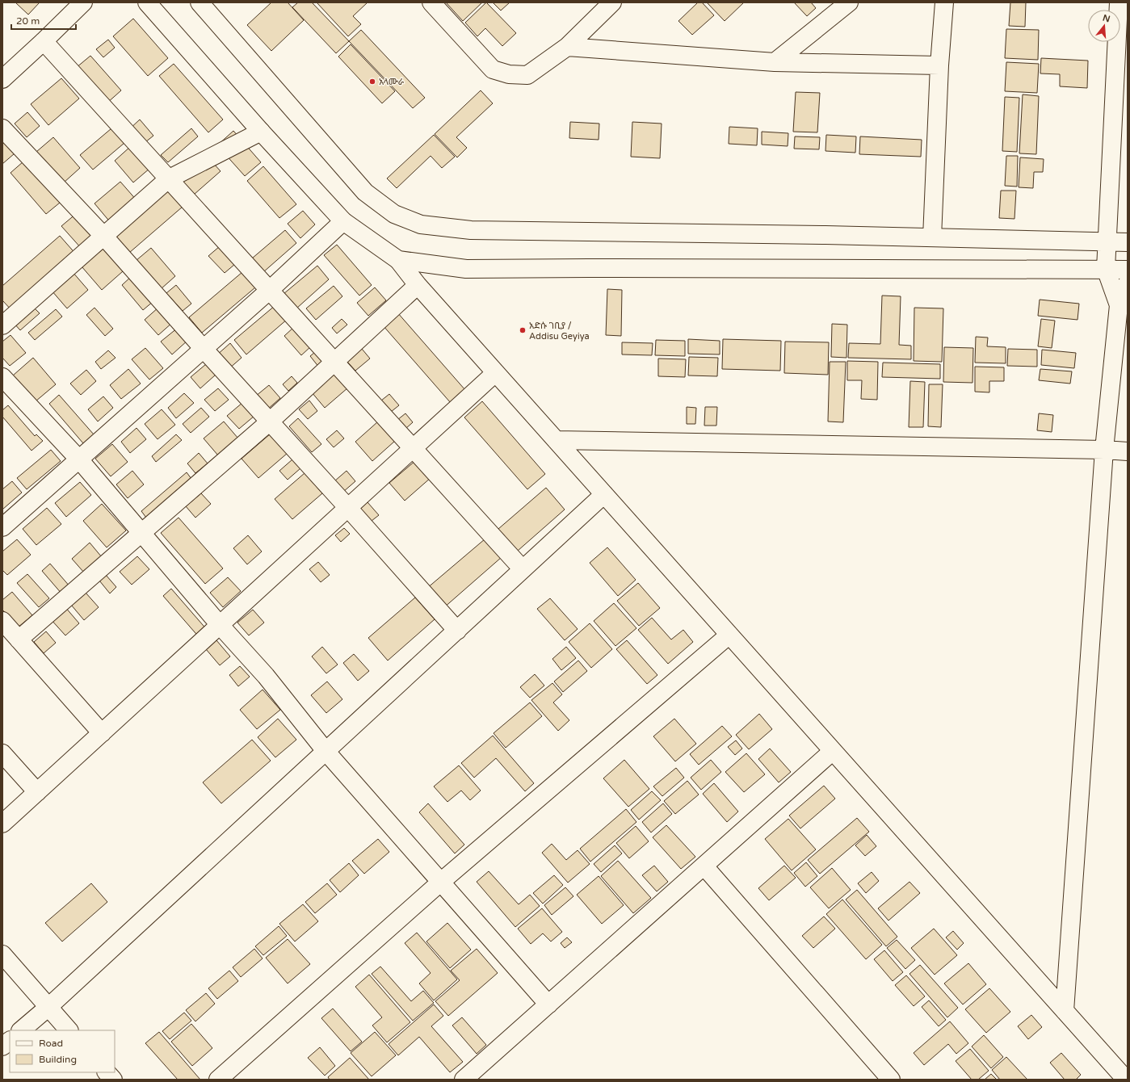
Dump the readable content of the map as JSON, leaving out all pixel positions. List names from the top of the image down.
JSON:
{
  "places": ["አላሙራ", "አድሱ ገቢያ / Addisu Geyiya"],
  "legend": ["Road", "Building"],
  "scale_bar": "20 m",
  "north": "top"
}
